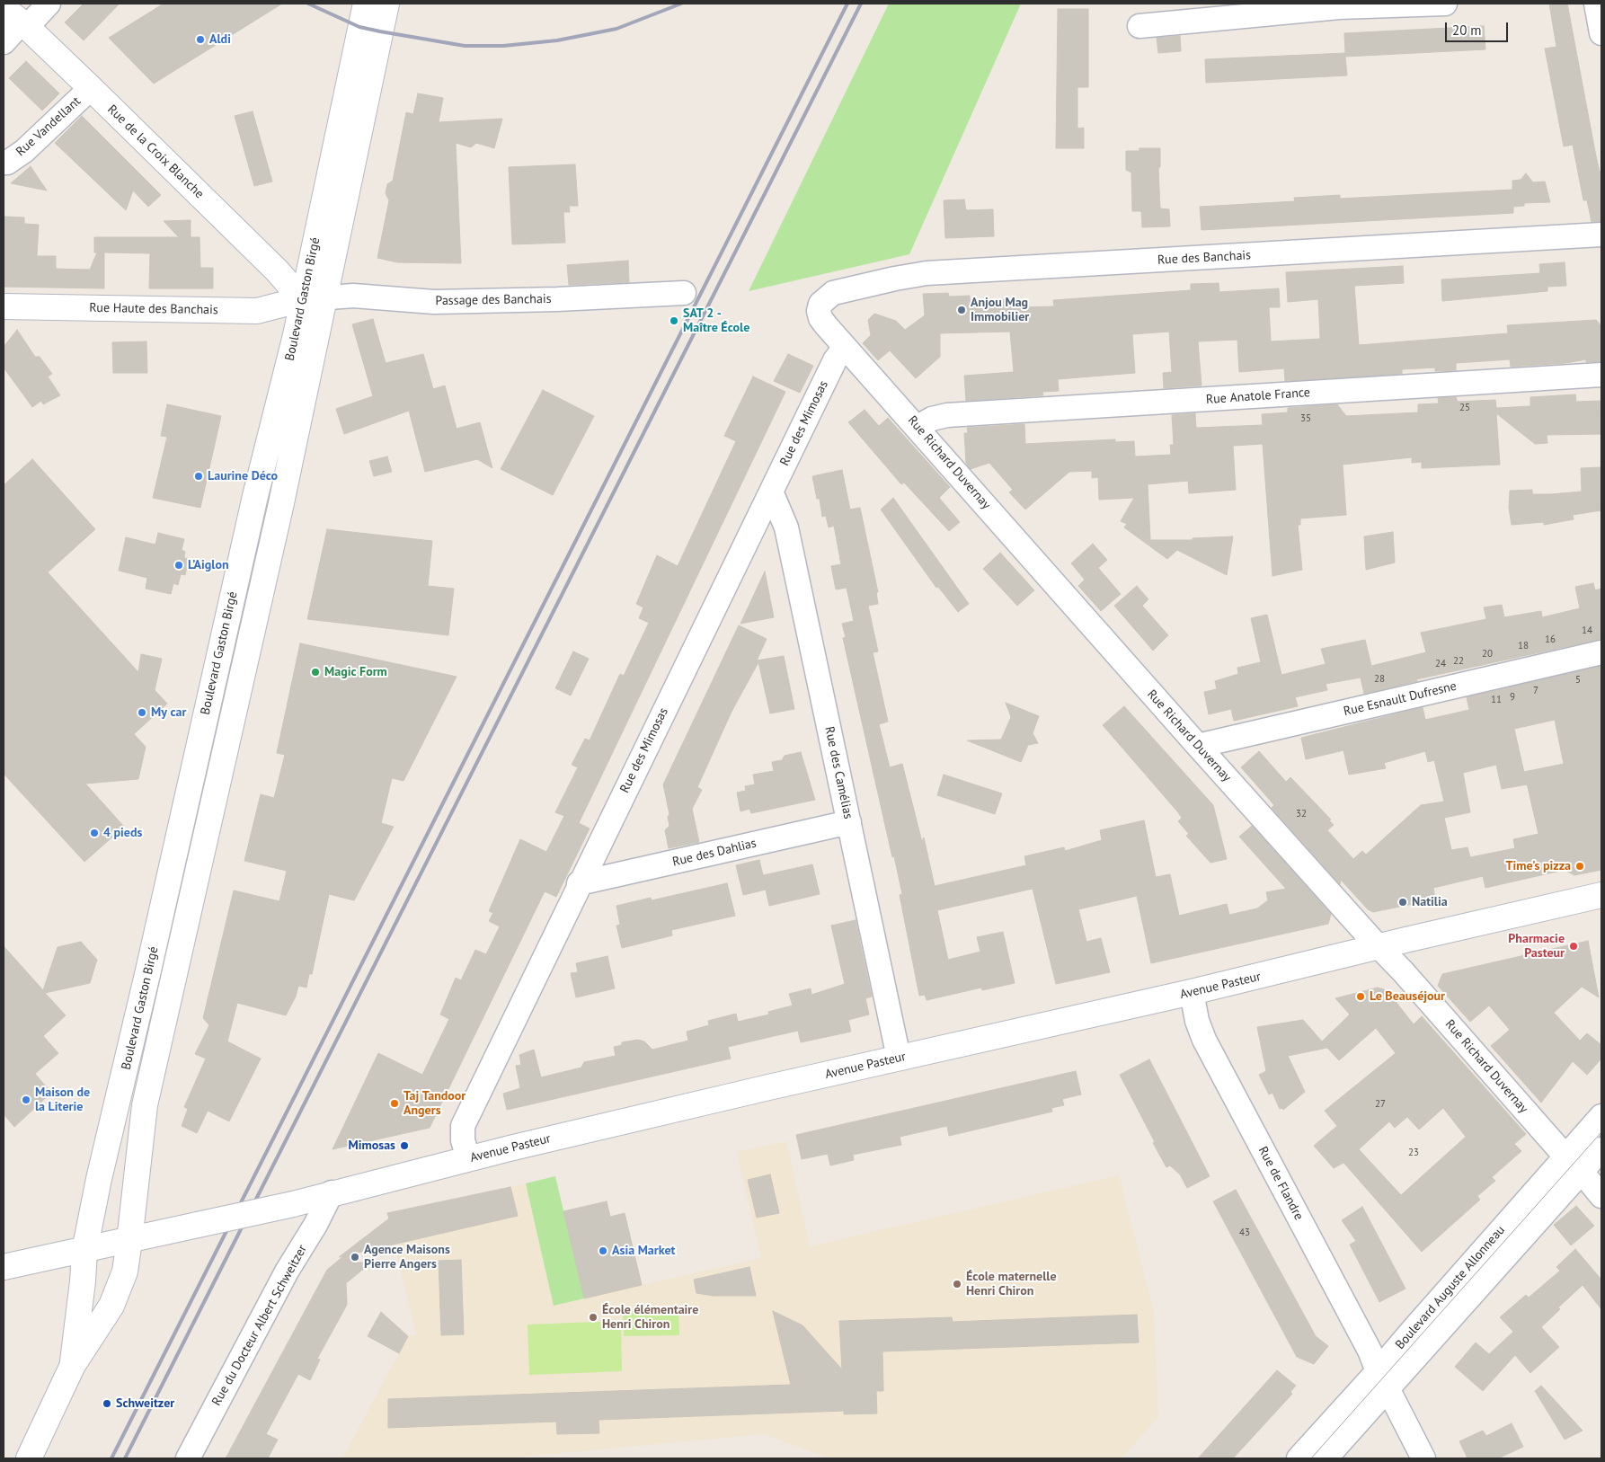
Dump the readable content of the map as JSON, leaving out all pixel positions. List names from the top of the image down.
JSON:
{
  "streets": {
    "main road": [
      "Rue de la Croix Blanche",
      "Boulevard Gaston Birgé",
      "Rue Haute des Banchais",
      "Avenue Pasteur"
    ],
    "street": [
      "Rue Vandellant",
      "Rue des Banchais",
      "Passage des Banchais",
      "Rue Anatole France",
      "Rue des Mimosas",
      "Rue Richard Duvernay",
      "Rue Esnault Dufresne",
      "Rue des Camélias",
      "Rue des Dahlias",
      "Rue de Flandre",
      "Boulevard Auguste Allonneau",
      "Rue du Docteur Albert Schweitzer"
    ]
  },
  "crossings": [
    ["Rue Vandellant", "Rue de la Croix Blanche"],
    ["Rue de la Croix Blanche", "Boulevard Gaston Birgé"],
    ["Rue de la Croix Blanche", "Passage des Banchais"],
    ["Rue de la Croix Blanche", "Rue Haute des Banchais"],
    ["Rue des Banchais", "Rue Richard Duvernay"],
    ["Boulevard Gaston Birgé", "Passage des Banchais"],
    ["Boulevard Gaston Birgé", "Rue Haute des Banchais"],
    ["Boulevard Gaston Birgé", "Avenue Pasteur"],
    ["Passage des Banchais", "Rue Haute des Banchais"],
    ["Rue Anatole France", "Rue Richard Duvernay"],
    ["Rue des Mimosas", "Rue Richard Duvernay"],
    ["Rue des Mimosas", "Rue des Camélias"],
    ["Rue des Mimosas", "Rue des Dahlias"],
    ["Rue des Mimosas", "Avenue Pasteur"],
    ["Rue Richard Duvernay", "Rue Esnault Dufresne"],
    ["Rue Richard Duvernay", "Avenue Pasteur"],
    ["Rue Richard Duvernay", "Boulevard Auguste Allonneau"],
    ["Rue des Camélias", "Rue des Dahlias"],
    ["Rue des Camélias", "Avenue Pasteur"],
    ["Avenue Pasteur", "Rue de Flandre"],
    ["Avenue Pasteur", "Rue du Docteur Albert Schweitzer"],
    ["Rue de Flandre", "Boulevard Auguste Allonneau"]
  ],
  "places": [
    "Aldi",
    "Anjou Mag Immobilier",
    "SAT 2 - Maître École",
    "Laurine Déco",
    "L’Aiglon",
    "Magic Form",
    "My car",
    "4 pieds",
    "Time's pizza",
    "Natilia",
    "Pharmacie Pasteur",
    "Le Beauséjour",
    "Maison de la Literie",
    "Taj Tandoor Angers",
    "Mimosas",
    "Asia Market",
    "Agence Maisons Pierre Angers",
    "École maternelle Henri Chiron",
    "École élémentaire Henri Chiron",
    "Schweitzer"
  ],
  "house_numbers": [
    "25",
    "35",
    "14",
    "16",
    "18",
    "20",
    "22",
    "24",
    "28",
    "5",
    "7",
    "9",
    "11",
    "32",
    "27",
    "23",
    "43"
  ],
  "scale_bar": "20 m"
}
